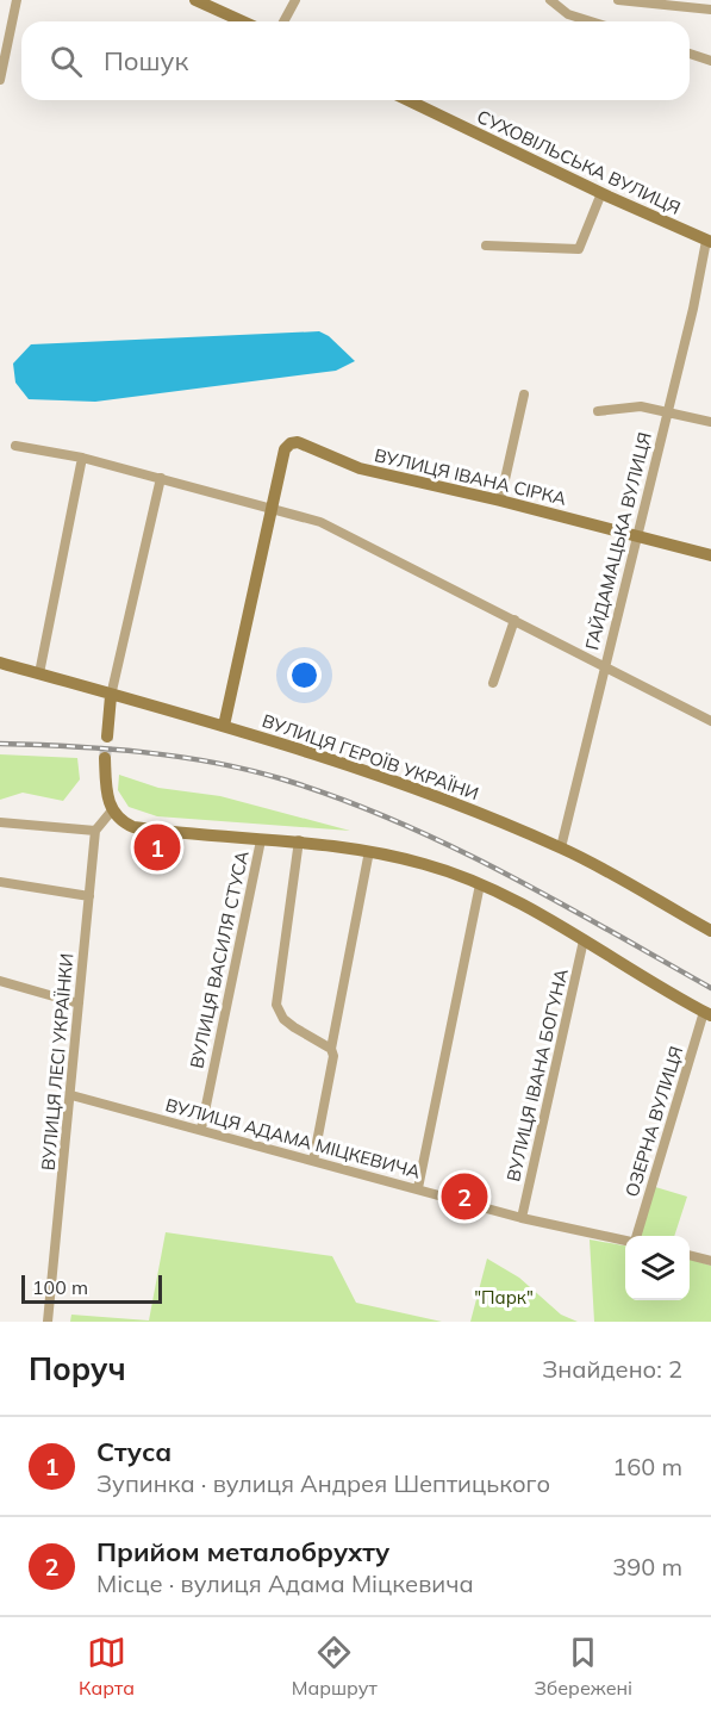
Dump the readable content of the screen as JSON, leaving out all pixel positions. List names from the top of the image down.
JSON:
{
  "streets": {
    "street": [
      "СУХОВІЛЬСЬКА ВУЛИЦЯ",
      "ВУЛИЦЯ ІВАНА СІРКА",
      "ГАЙДАМАЦЬКА ВУЛИЦЯ",
      "ВУЛИЦЯ ГЕРОЇВ УКРАЇНИ",
      "ВУЛИЦЯ ВАСИЛЯ СТУСА",
      "ВУЛИЦЯ ЛЕСІ УКРАЇНКИ",
      "ВУЛИЦЯ ІВАНА БОГУНА",
      "ОЗЕРНА ВУЛИЦЯ",
      "ВУЛИЦЯ АДАМА МІЦКЕВИЧА"
    ]
  },
  "crossings": [
    ["СУХОВІЛЬСЬКА ВУЛИЦЯ", "ГАЙДАМАЦЬКА ВУЛИЦЯ"],
    ["ВУЛИЦЯ ІВАНА СІРКА", "ГАЙДАМАЦЬКА ВУЛИЦЯ"],
    ["ГАЙДАМАЦЬКА ВУЛИЦЯ", "ВУЛИЦЯ ГЕРОЇВ УКРАЇНИ"],
    ["ВУЛИЦЯ ВАСИЛЯ СТУСА", "ВУЛИЦЯ АДАМА МІЦКЕВИЧА"],
    ["ВУЛИЦЯ ЛЕСІ УКРАЇНКИ", "ВУЛИЦЯ АДАМА МІЦКЕВИЧА"],
    ["ВУЛИЦЯ ІВАНА БОГУНА", "ВУЛИЦЯ АДАМА МІЦКЕВИЧА"]
  ],
  "parks": ["\"Парк\""],
  "scale_bar": "100 m",
  "page": {
    "search": "Пошук",
    "pins": ["1", "2"],
    "scale": "100 m",
    "heading": ["Поруч", "Знайдено: 2"],
    "list": [
      {
        "mark": "1",
        "name": "Стуса",
        "note": "Зупинка · вулиця Андрея Шептицького",
        "value": "160 m"
      },
      {
        "mark": "2",
        "name": "Прийом металобрухту",
        "note": "Місце · вулиця Адама Міцкевича",
        "value": "390 m"
      }
    ],
    "nav": ["Карта", "Маршрут", "Збережені"]
  }
}
